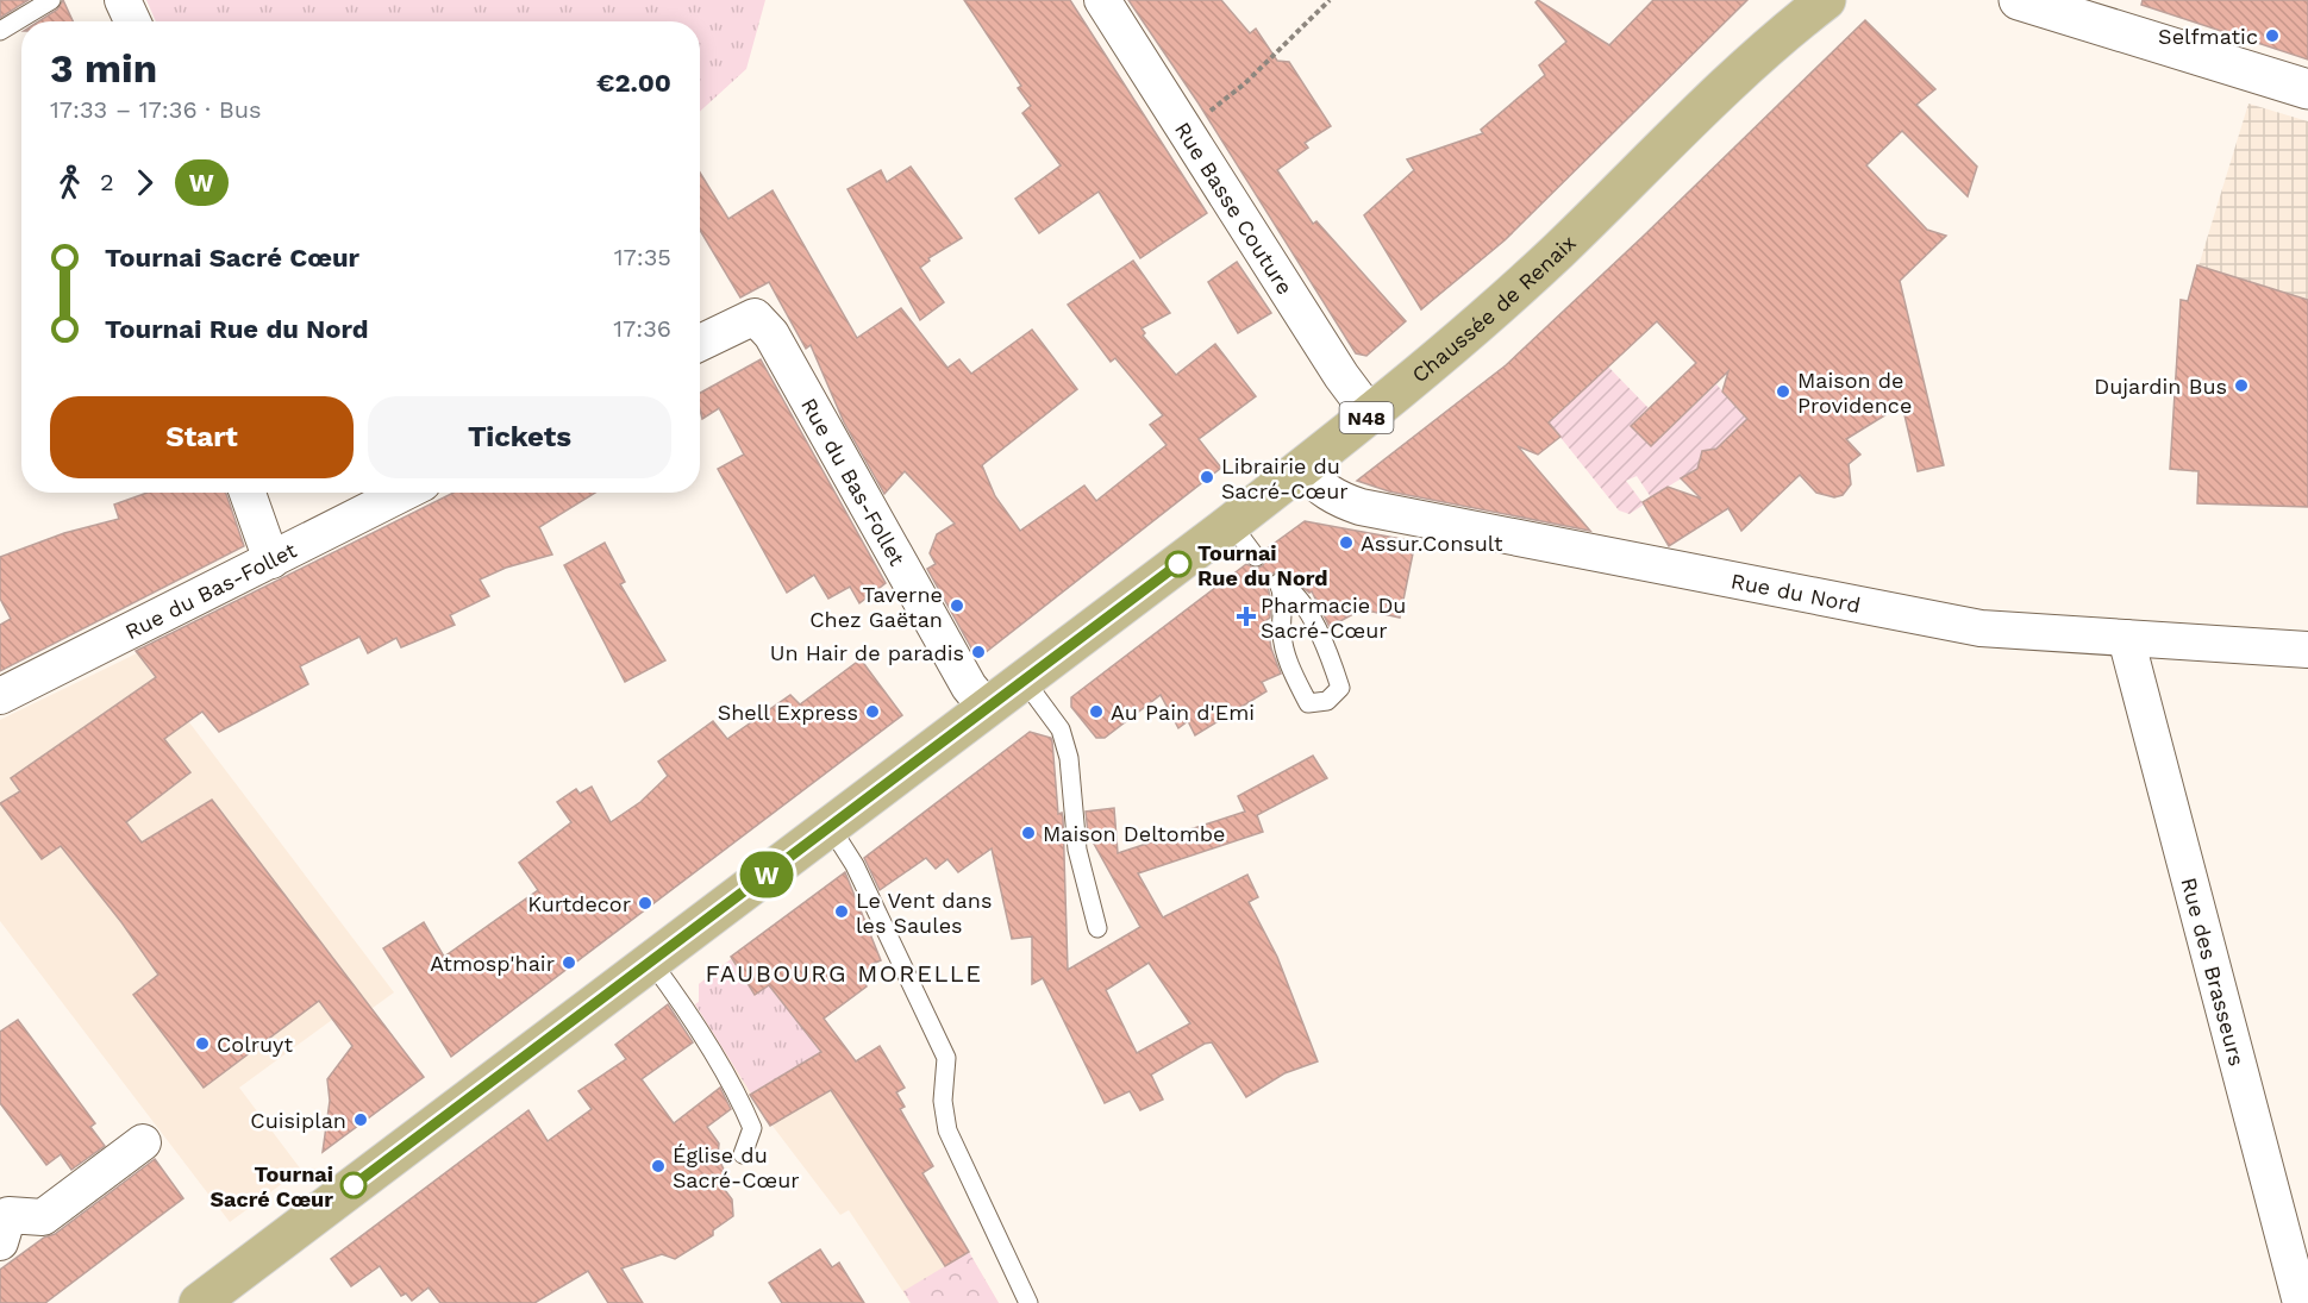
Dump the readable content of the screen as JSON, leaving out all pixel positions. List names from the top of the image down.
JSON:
{
  "streets": {
    "main road": ["Chaussée de Renaix", "N48"],
    "street": [
      "Rue Basse Couture",
      "Rue du Bas-Follet",
      "Rue du Nord",
      "Rue des Brasseurs"
    ]
  },
  "crossings": [
    ["Rue Basse Couture", "Chaussée de Renaix"],
    ["Chaussée de Renaix", "Rue du Bas-Follet"],
    ["Chaussée de Renaix", "Rue du Nord"],
    ["Rue du Nord", "Rue des Brasseurs"]
  ],
  "districts": ["FAUBOURG MORELLE"],
  "places": {
    "other": [
      "Selfmatic",
      "Dujardin Bus",
      "Maison de Providence",
      "Librairie du Sacré-Cœur",
      "Assur.Consult",
      "Tournai Rue du Nord",
      "Taverne Chez Gaëtan",
      "Un Hair de paradis",
      "Shell Express",
      "Au Pain d'Emi",
      "Maison Deltombe",
      "Kurtdecor",
      "Le Vent dans les Saules",
      "Atmosp'hair",
      "Colruyt",
      "Cuisiplan",
      "Église du Sacré-Cœur",
      "Tournai Sacré Cœur"
    ],
    "health": ["Pharmacie Du Sacré-Cœur"]
  },
  "lines": ["bus line W"],
  "page": {
    "on_map": "W",
    "heading": ["3 min", "17:33 – 17:36 · Bus", "€2.00"],
    "legs": ["2", "W"],
    "list": [
      {
        "name": "Tournai Sacré Cœur",
        "value": "17:35"
      },
      {
        "name": "Tournai Rue du Nord",
        "value": "17:36"
      }
    ],
    "buttons": ["Start", "Tickets"]
  }
}
